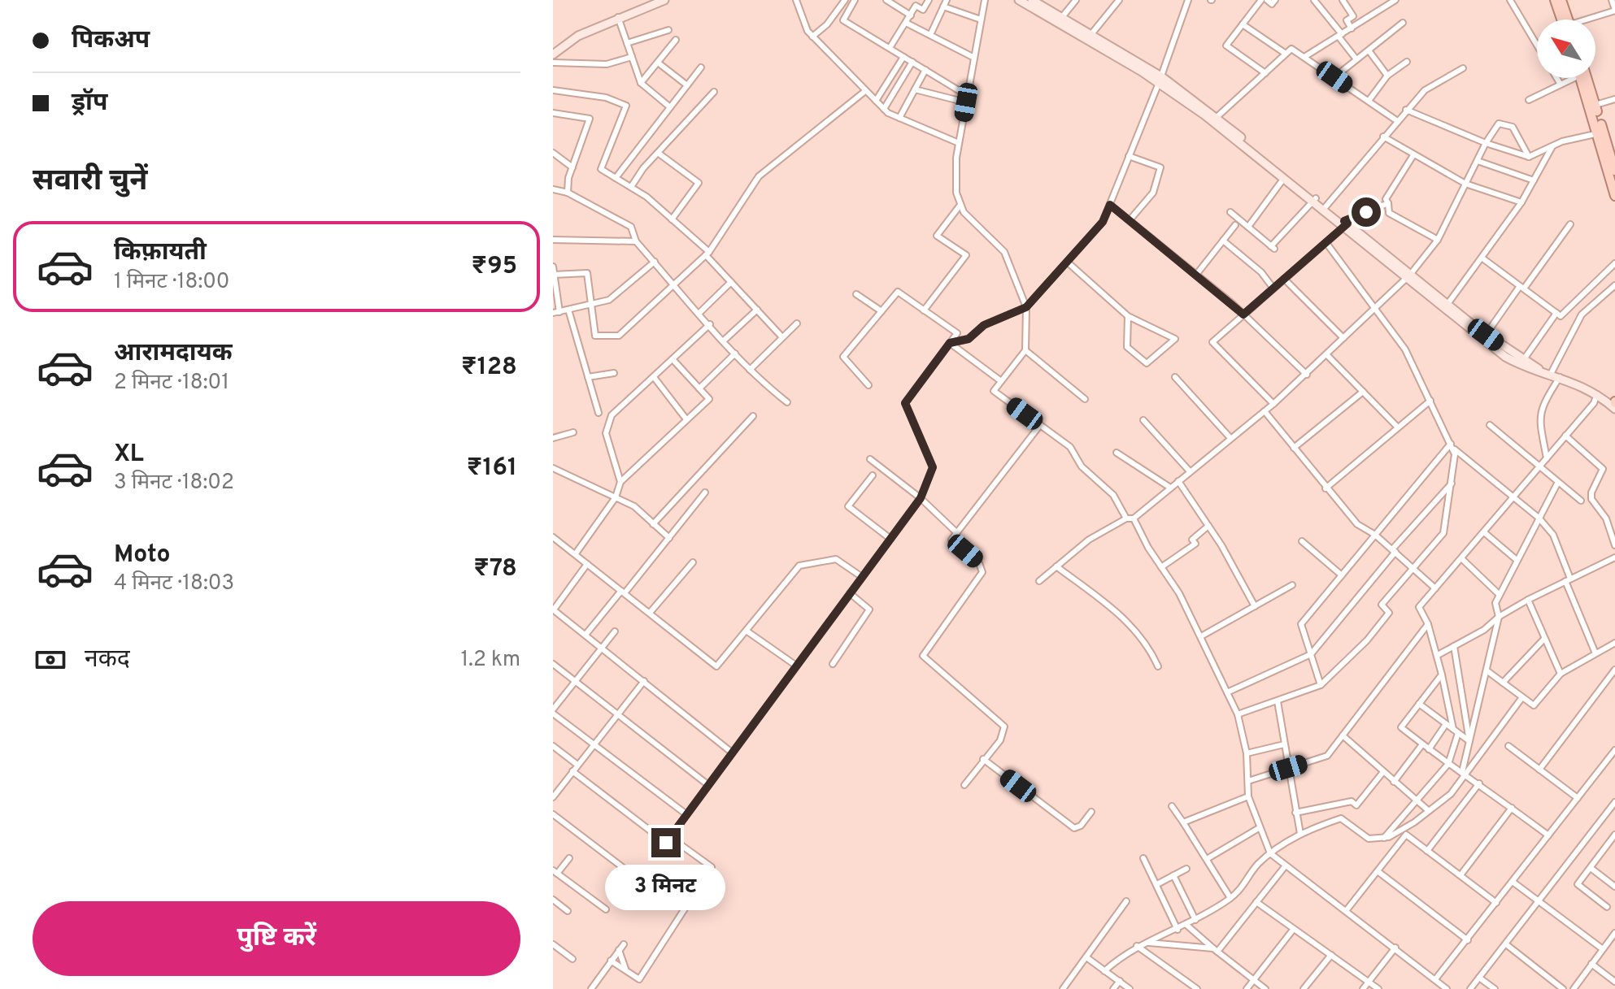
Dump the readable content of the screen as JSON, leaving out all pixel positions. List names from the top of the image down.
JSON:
{
  "north": "top left",
  "page": {
    "banner": ["पिकअप", "ड्रॉप"],
    "heading": "सवारी चुनें",
    "list": [
      {
        "name": "किफ़ायती",
        "note": "1 मिनट · 18:00",
        "value": "₹95"
      },
      {
        "name": "आरामदायक",
        "note": "2 मिनट · 18:01",
        "value": "₹128"
      },
      {
        "name": "XL",
        "note": "3 मिनट · 18:02",
        "value": "₹161"
      },
      {
        "name": "Moto",
        "note": "4 मिनट · 18:03",
        "value": "₹78"
      }
    ],
    "pay": ["नकद", "1.2 km"],
    "bubble": "3 मिनट",
    "buttons": "पुष्टि करें"
  }
}
